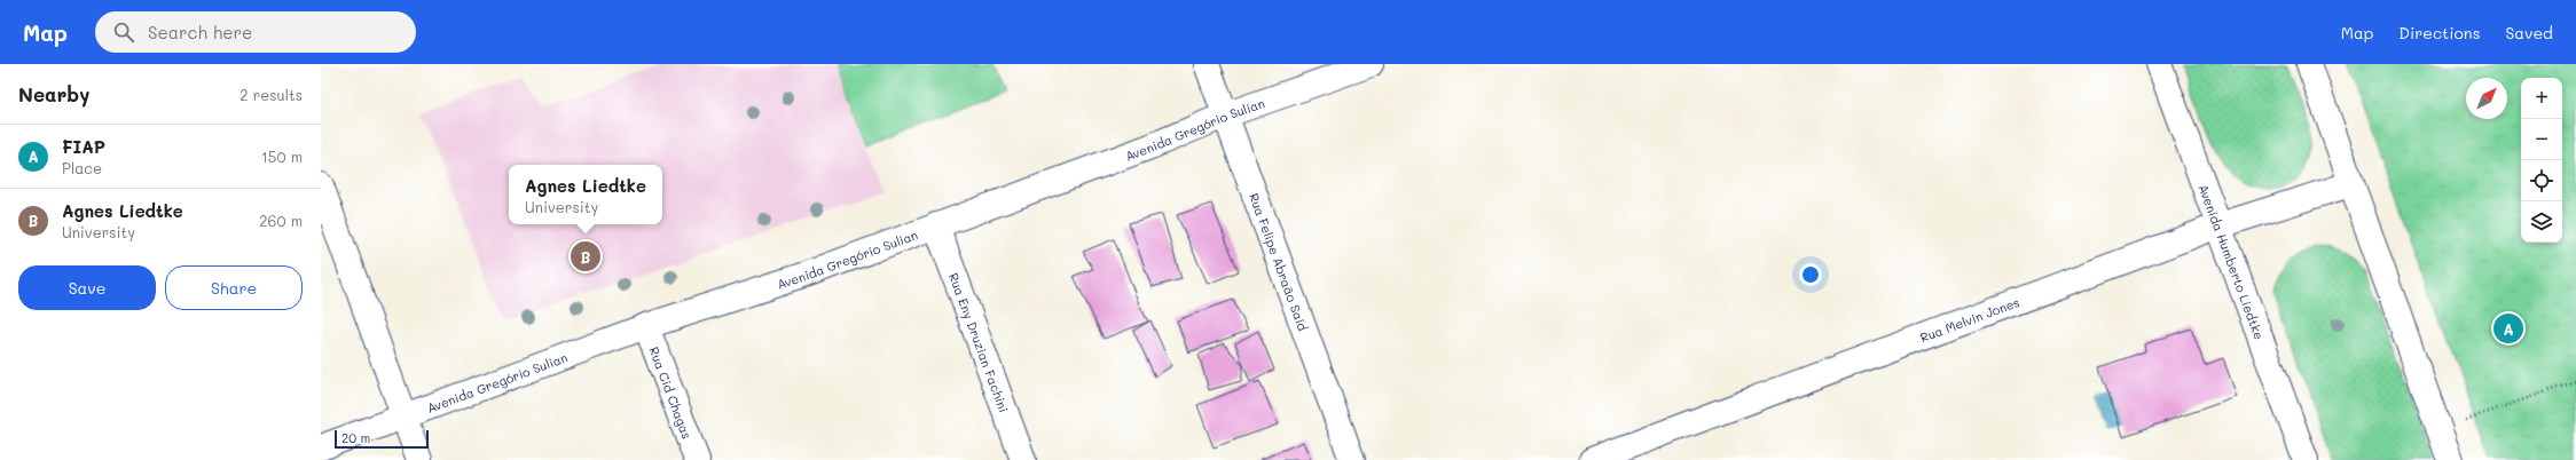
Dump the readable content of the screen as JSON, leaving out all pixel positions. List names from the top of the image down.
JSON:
{
  "streets": {
    "street": [
      "Avenida Gregório Sulian",
      "Rua Felipe Abraão Said",
      "Avenida Humberto Liedtke",
      "Rua Melvin Jones",
      "Rua Eny Druzian Fachini",
      "Rua Cid Chagas"
    ]
  },
  "crossings": [
    ["Avenida Gregório Sulian", "Rua Felipe Abraão Said"],
    ["Avenida Gregório Sulian", "Rua Eny Druzian Fachini"],
    ["Avenida Gregório Sulian", "Rua Cid Chagas"],
    ["Avenida Humberto Liedtke", "Rua Melvin Jones"]
  ],
  "scale_bar": "20 m",
  "north": "top right",
  "page": {
    "header": "Map",
    "search": "Search here",
    "nav": ["Map", "Directions", "Saved"],
    "heading": ["Nearby", "2 results"],
    "map_buttons": ["+", "−"],
    "list": [
      {
        "mark": "A",
        "name": "FIAP",
        "note": "Place",
        "value": "150 m"
      },
      {
        "mark": "B",
        "name": "Agnes Liedtke",
        "note": "University",
        "value": "260 m"
      }
    ],
    "popup": ["Agnes Liedtke", "University"],
    "pins": ["B", "A"],
    "buttons": ["Save", "Share"],
    "scale": "20 m"
  }
}
